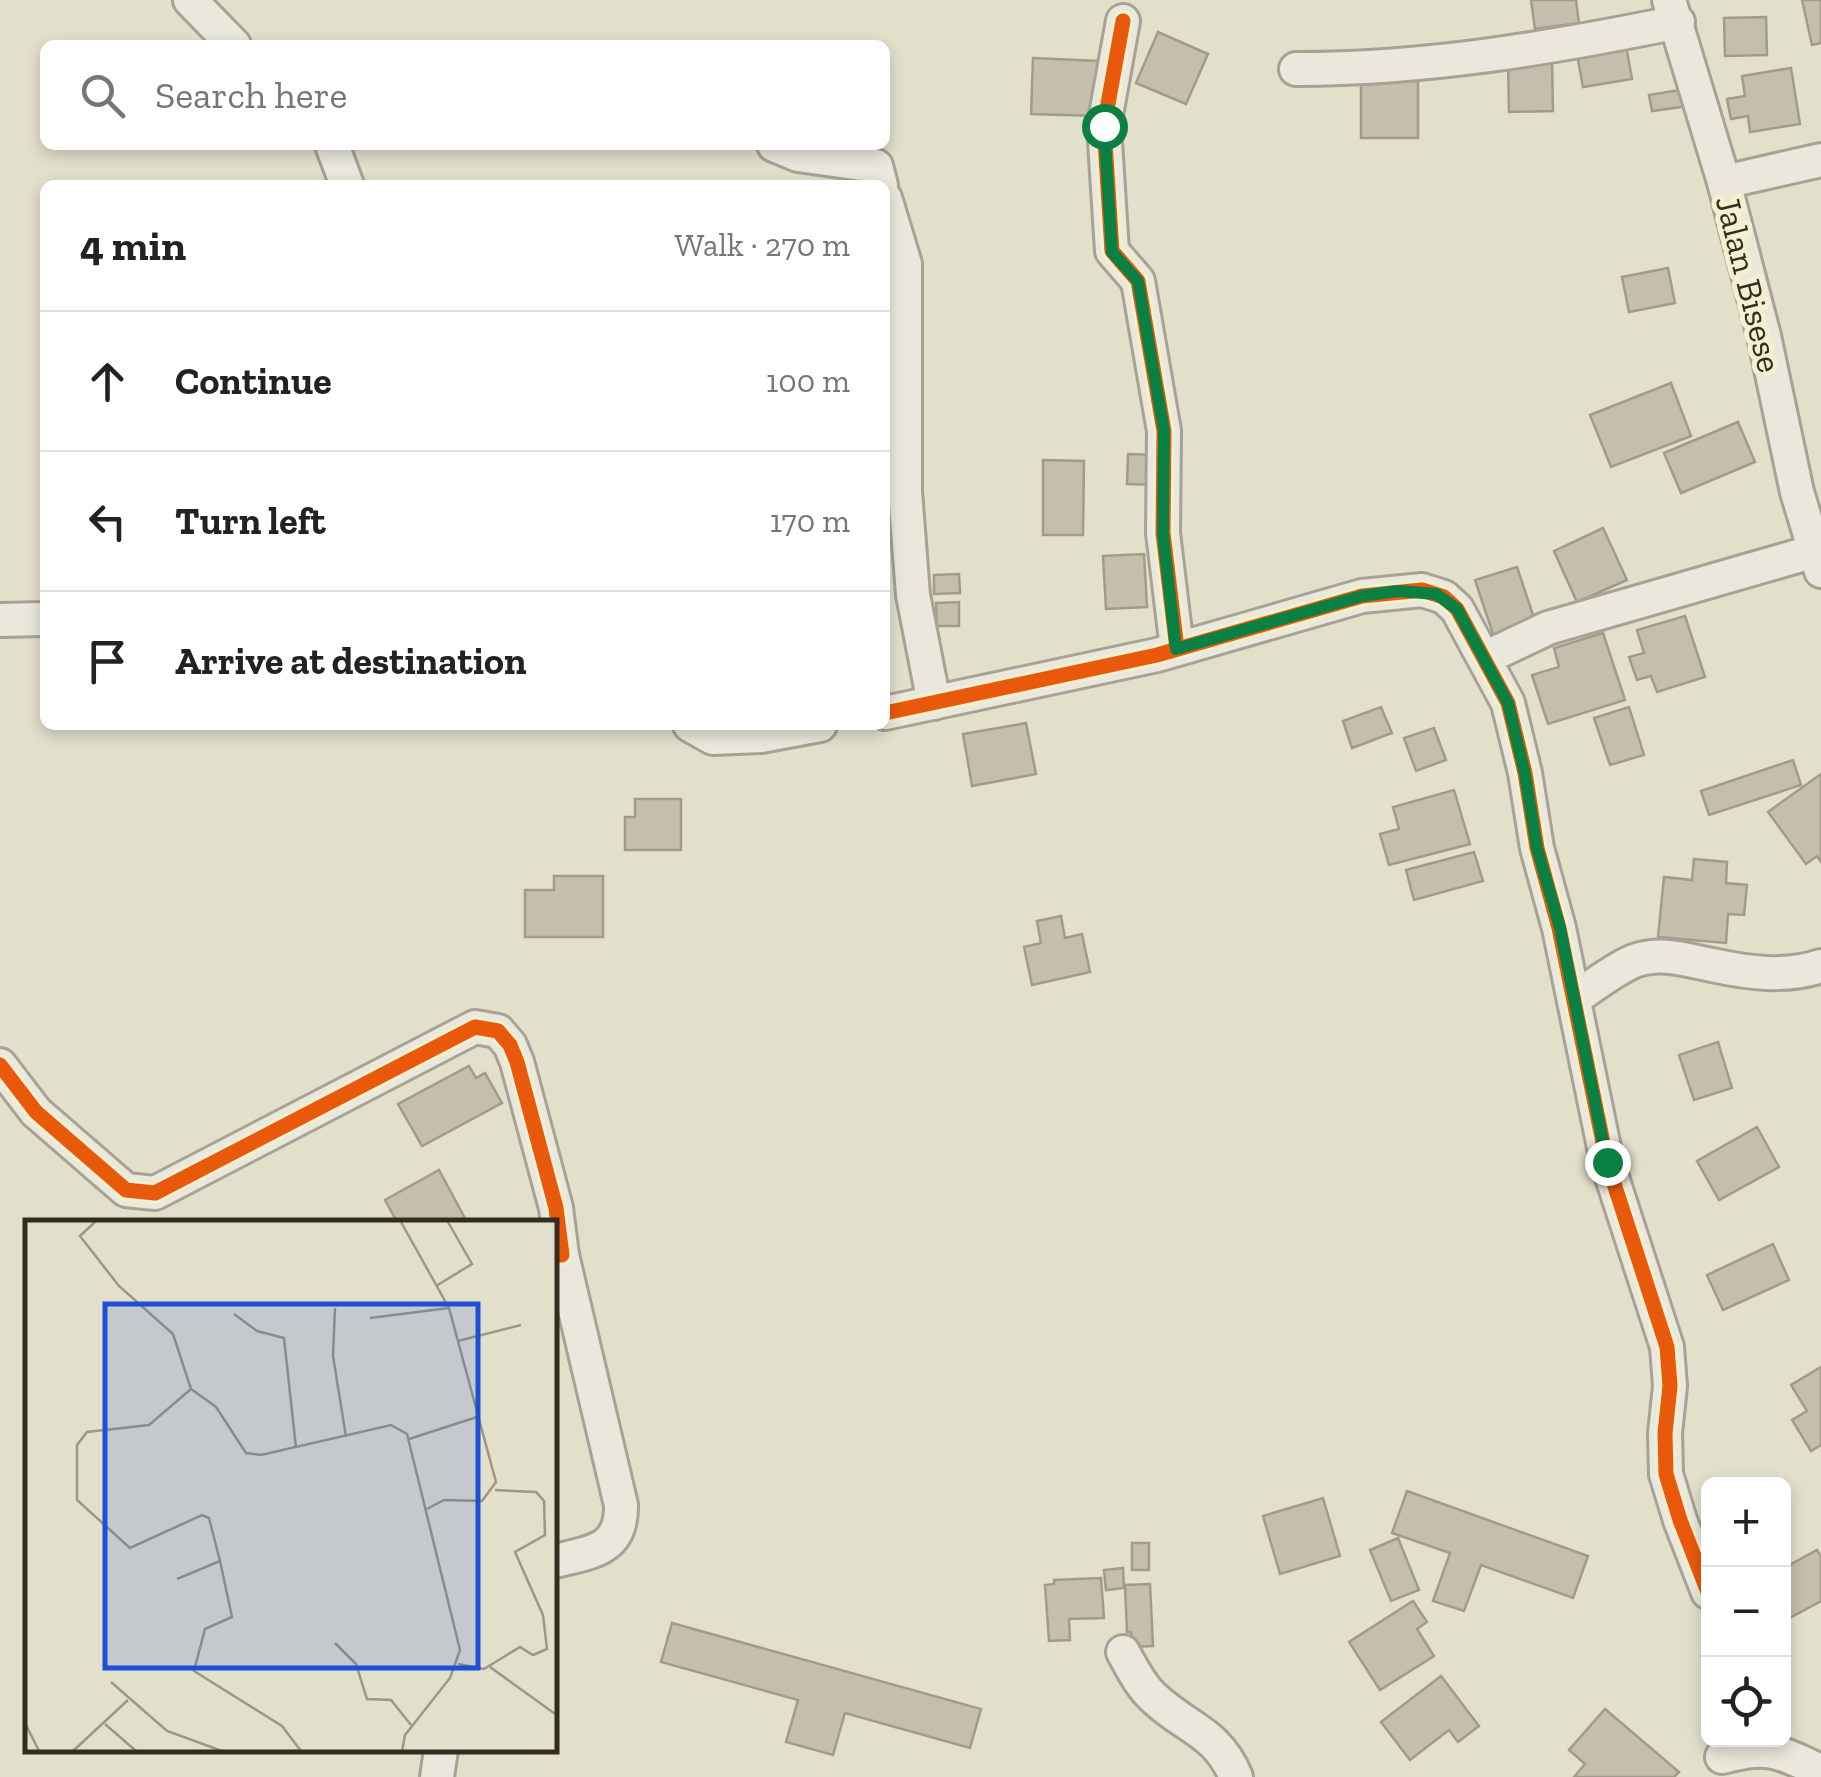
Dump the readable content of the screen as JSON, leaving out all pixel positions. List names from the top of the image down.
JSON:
{
  "streets": {
    "street": ["Jalan Bisese"]
  },
  "page": {
    "search": "Search here",
    "heading": ["4 min", "Walk · 270 m"],
    "list": [
      ["Continue", "100 m"],
      ["Turn left", "170 m"],
      "Arrive at destination"
    ],
    "map_buttons": ["+", "−"]
  }
}
